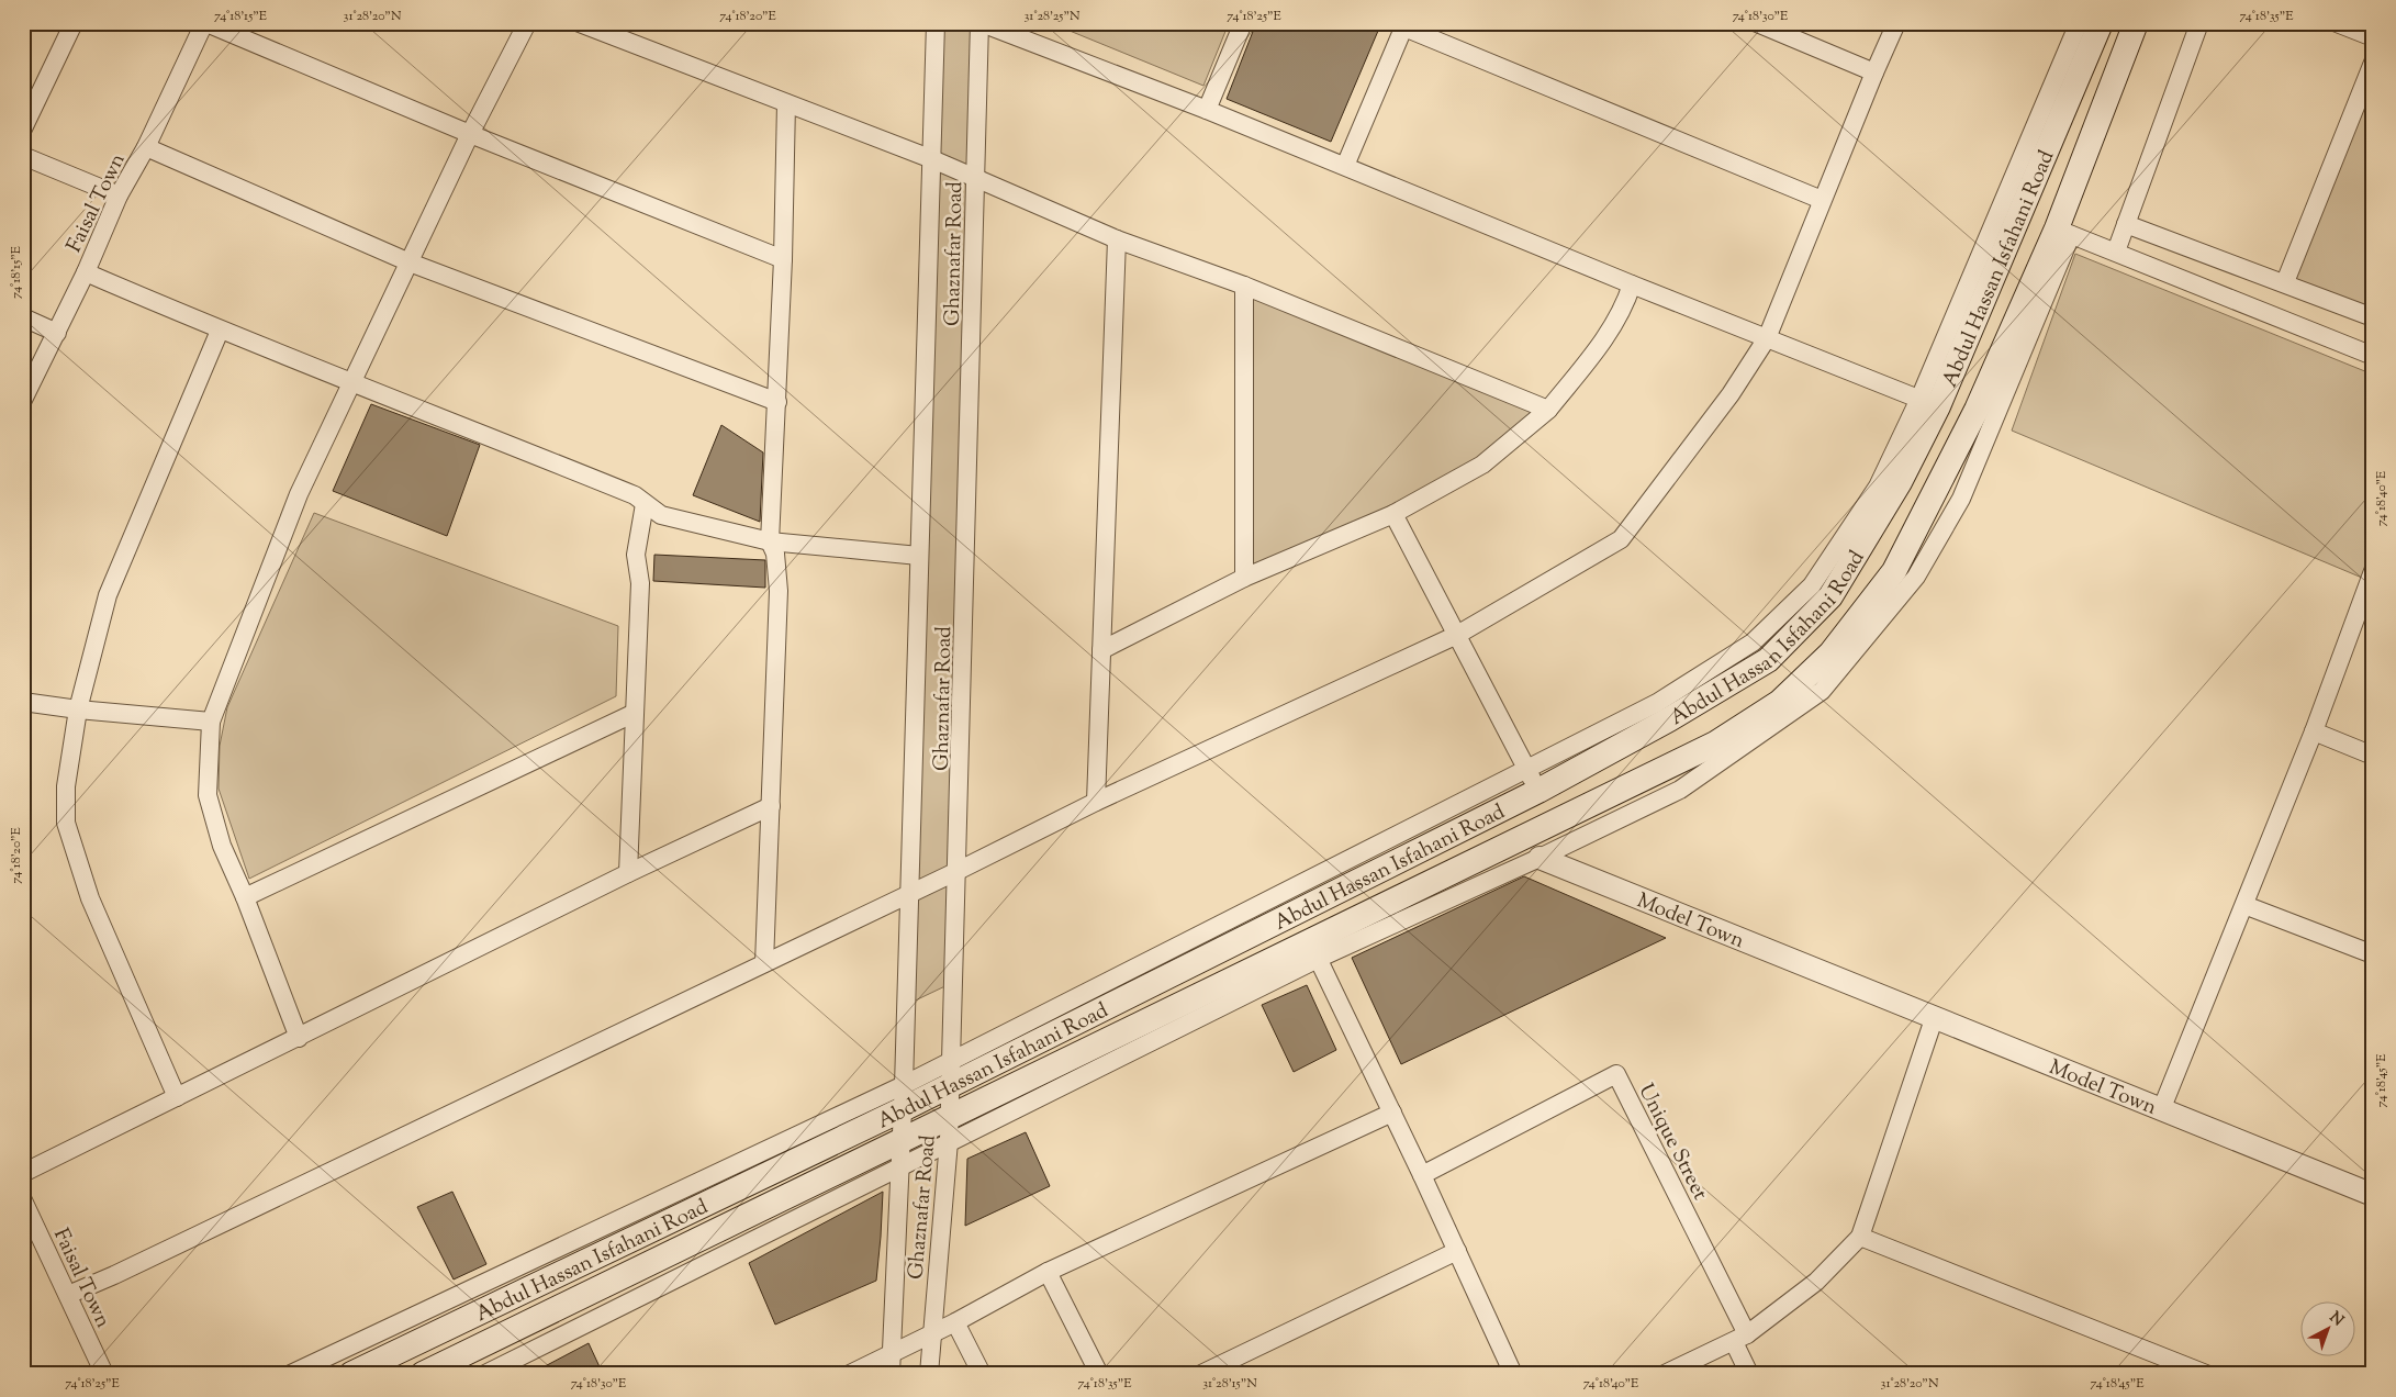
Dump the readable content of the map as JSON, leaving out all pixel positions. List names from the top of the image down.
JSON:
{
  "streets": {
    "main road": ["Abdul Hassan Isfahani Road"],
    "street": [
      "Faisal Town",
      "Ghaznafar Road",
      "Model Town",
      "Unique Street"
    ]
  },
  "crossings": [
    ["Ghaznafar Road", "Abdul Hassan Isfahani Road"]
  ],
  "north": "top right",
  "coordinates": [
    "74°18'15\"E",
    "31°28'20\"N",
    "74°18'20\"E",
    "31°28'25\"N",
    "74°18'25\"E",
    "74°18'30\"E",
    "74°18'35\"E",
    "74°18'40\"E",
    "74°18'45\"E",
    "31°28'15\"N"
  ]
}
